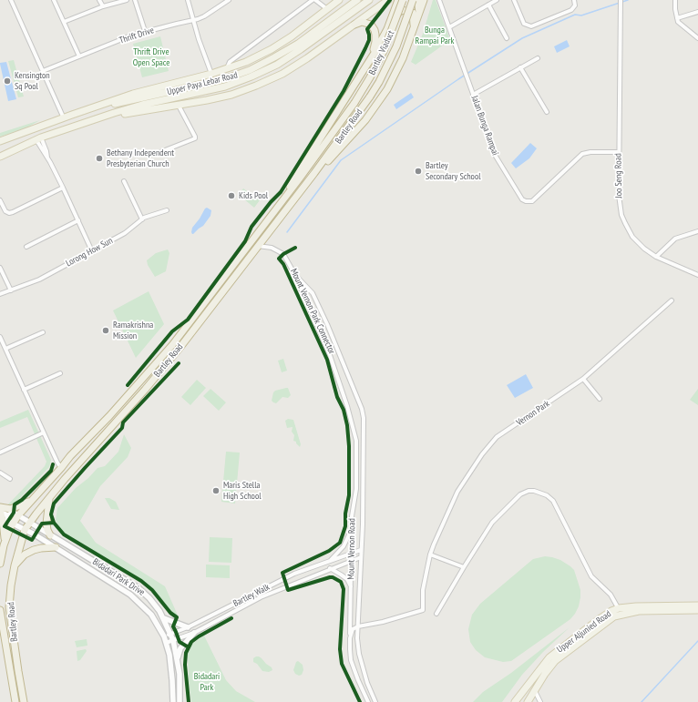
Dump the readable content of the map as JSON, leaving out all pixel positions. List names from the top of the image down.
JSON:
{
  "streets": {
    "highway": ["Bartley Viaduct", "Bartley Road"],
    "main road": ["Upper Paya Lebar Road", "Upper Aljunied Road"],
    "street": [
      "Thrift Drive",
      "Jalan Bunga Rampai",
      "Joo Seng Road",
      "Lorong How Sun",
      "Vernon Park",
      "Mount Vernon Road",
      "Bidadari Park Drive",
      "Bartley Walk"
    ],
    "cycle path": ["Mount Vernon Park Connector"]
  },
  "crossings": [
    ["Bartley Viaduct", "Bartley Road"],
    ["Jalan Bunga Rampai", "Joo Seng Road"],
    ["Bartley Road", "Mount Vernon Road"],
    ["Bartley Road", "Bidadari Park Drive"],
    ["Vernon Park", "Mount Vernon Road"],
    ["Mount Vernon Road", "Bartley Walk"],
    ["Bidadari Park Drive", "Bartley Walk"]
  ],
  "parks": ["Bunga Rampai Park", "Thrift Drive Open Space", "Bidadari Park"],
  "places": [
    "Kensington Sq Pool",
    "Bethany Independent Presbyterian Church",
    "Bartley Secondary School",
    "Kids Pool",
    "Ramakrishna Mission",
    "Maris Stella High School"
  ]
}
